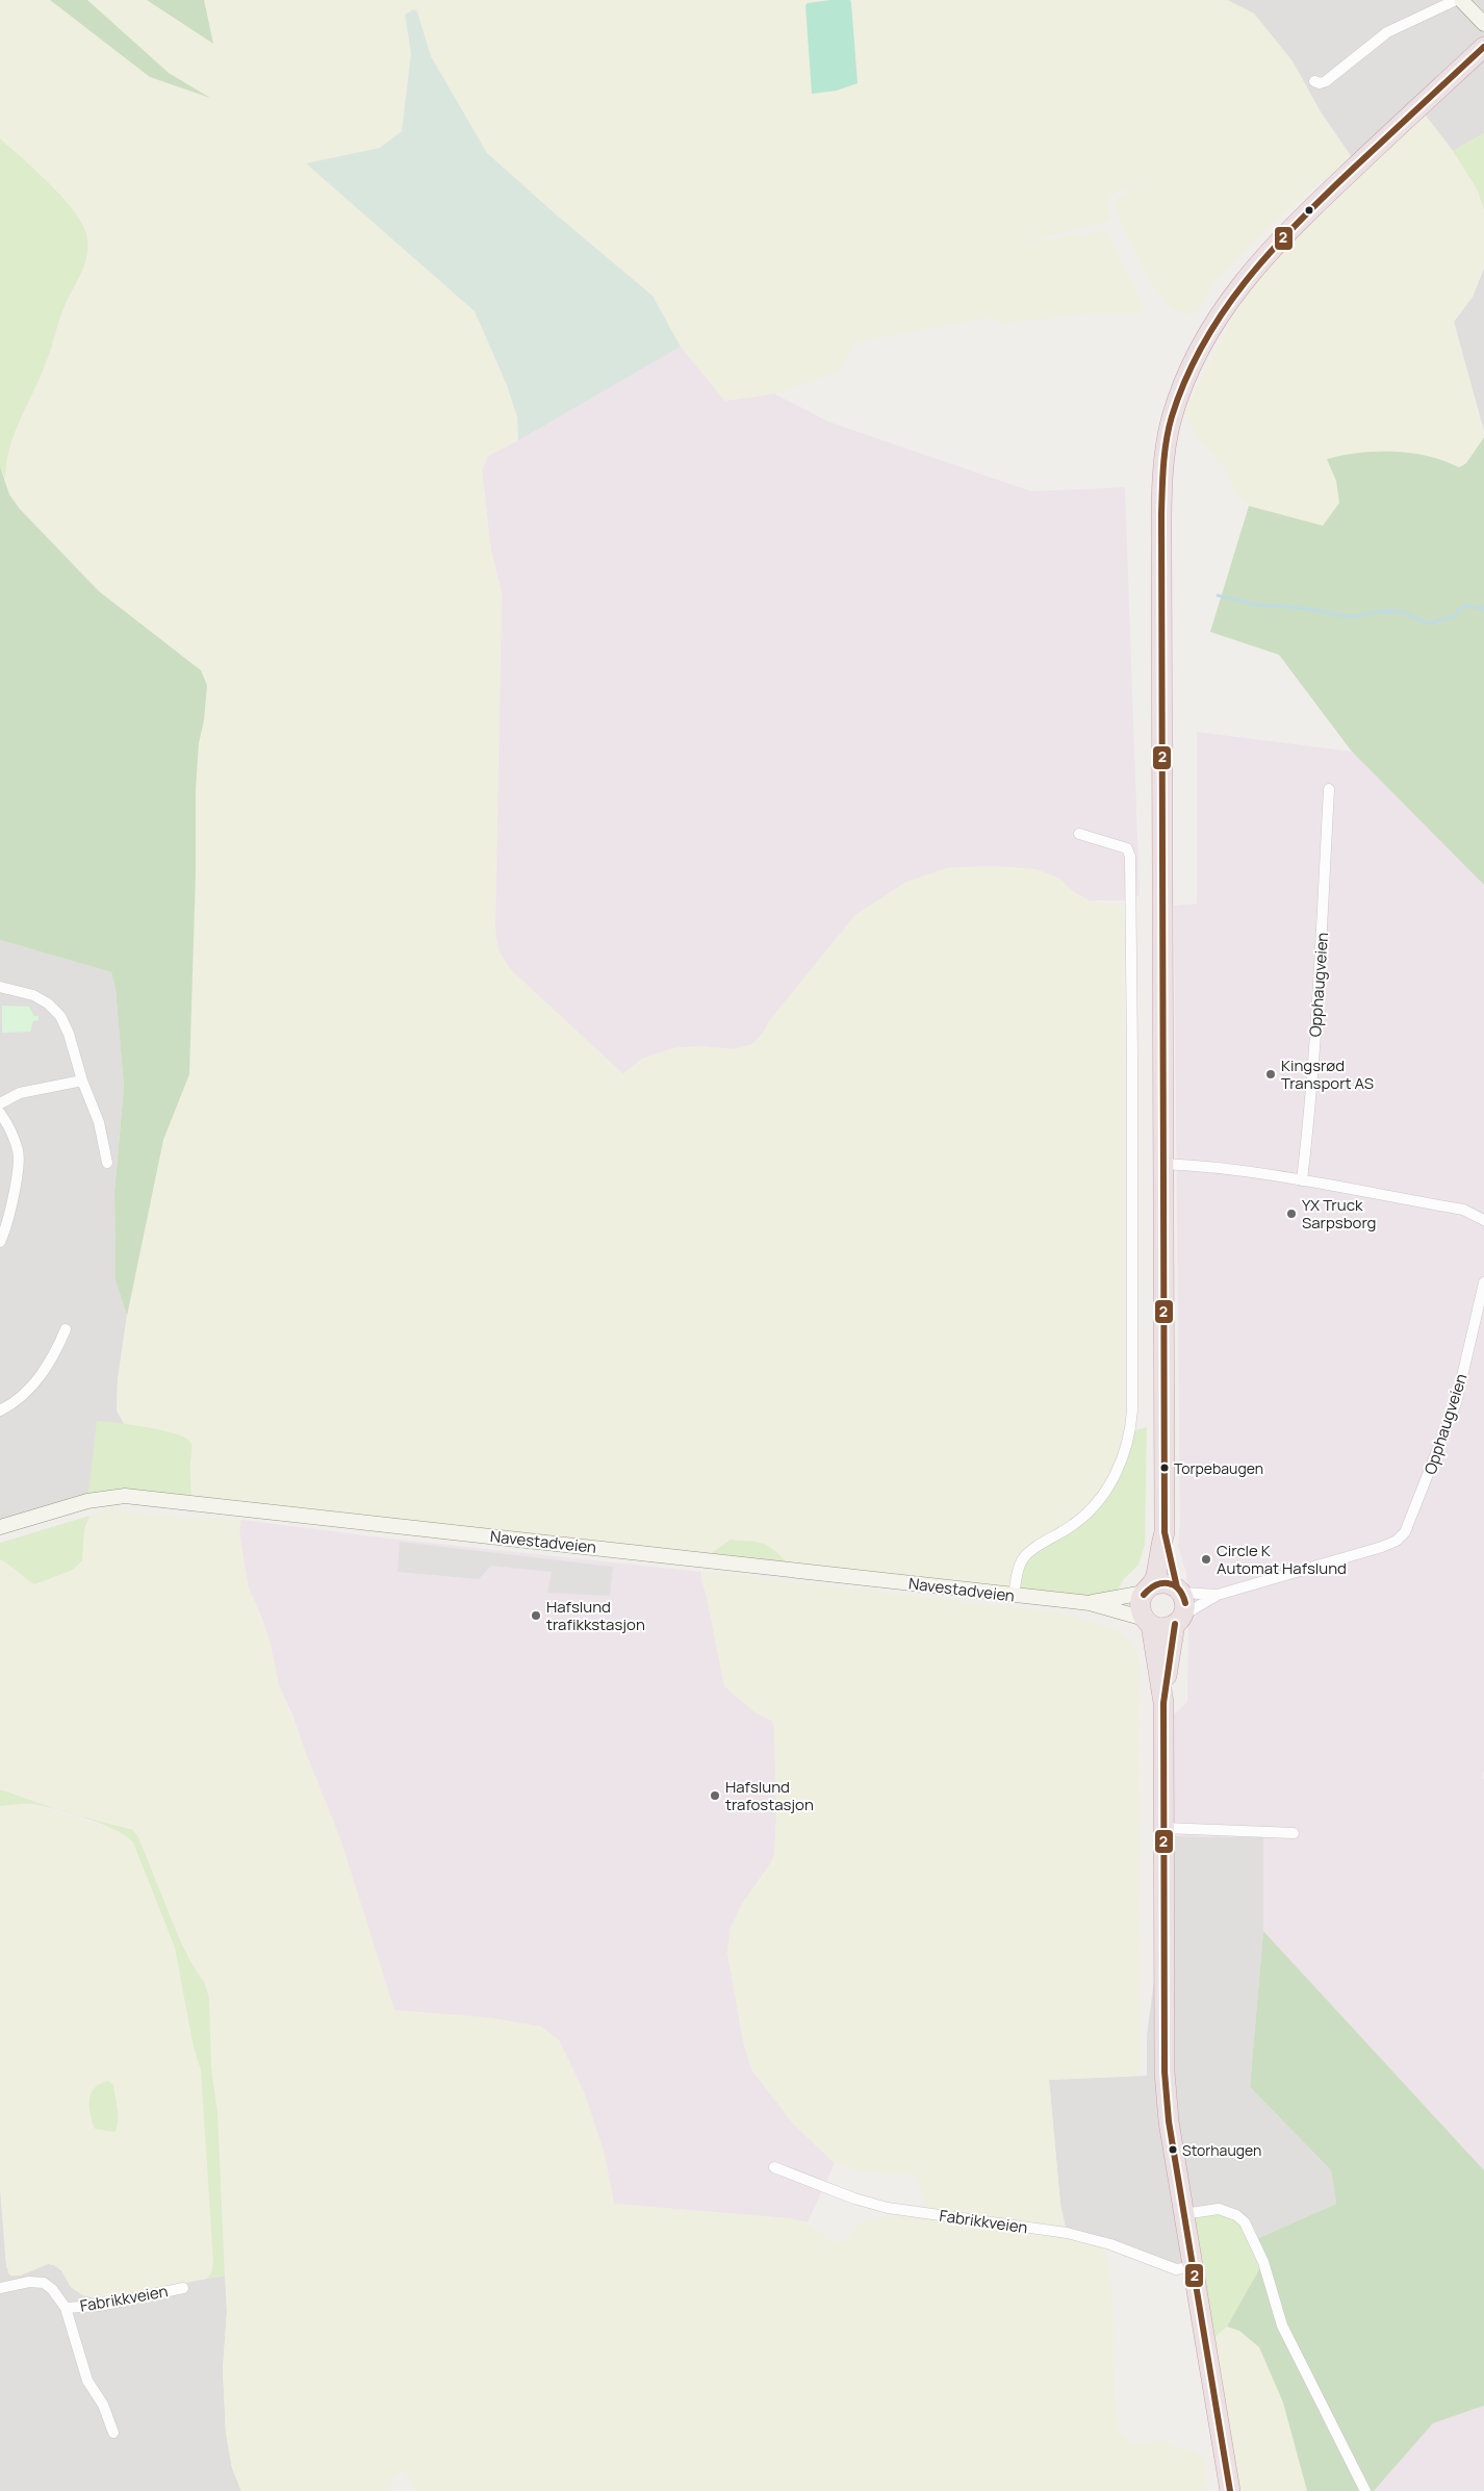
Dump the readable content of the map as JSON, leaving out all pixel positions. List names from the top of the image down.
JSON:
{
  "streets": {
    "street": ["Opphaugveien", "Navestadveien", "Fabrikkveien"]
  },
  "places": [
    "Kingsrød Transport AS",
    "YX Truck Sarpsborg",
    "Torpebaugen",
    "Circle K Automat Hafslund",
    "Hafslund trafikkstasjon",
    "Hafslund trafostasjon",
    "Storhaugen"
  ],
  "lines": ["transit line 2"]
}
